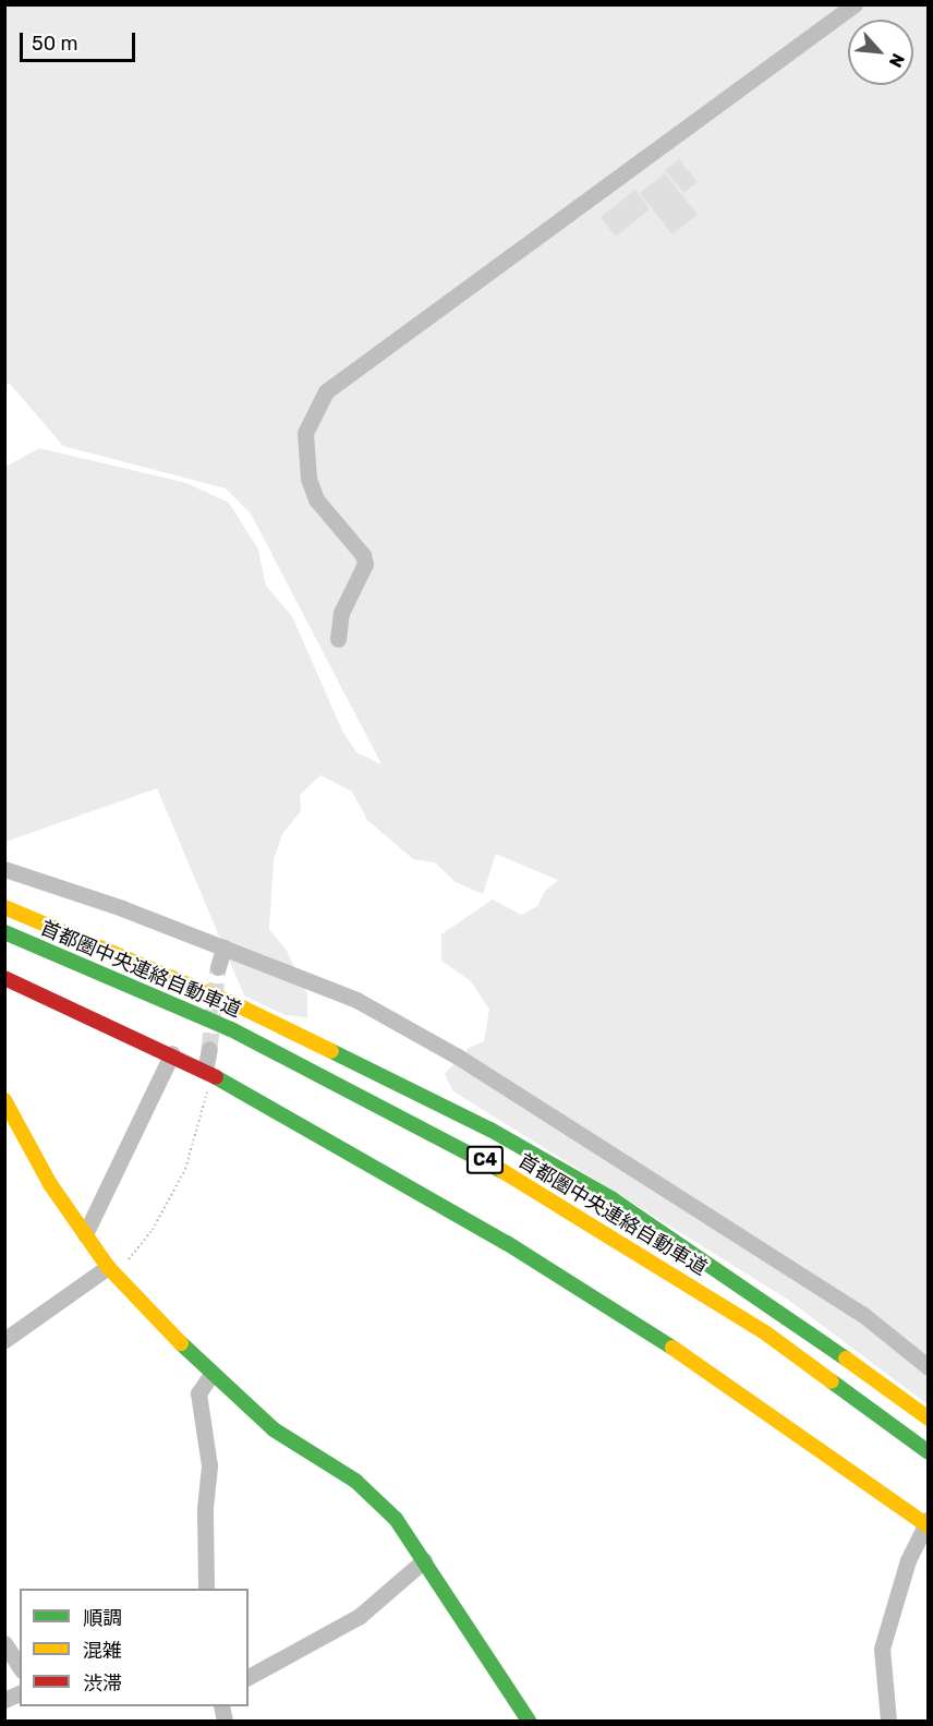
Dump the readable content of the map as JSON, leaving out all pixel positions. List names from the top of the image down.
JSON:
{
  "streets": {
    "main road": ["首都圏中央連絡自動車道", "C4"]
  },
  "legend": ["順調", "混雑", "渋滞"],
  "scale_bar": "50 m",
  "north": "bottom right"
}
